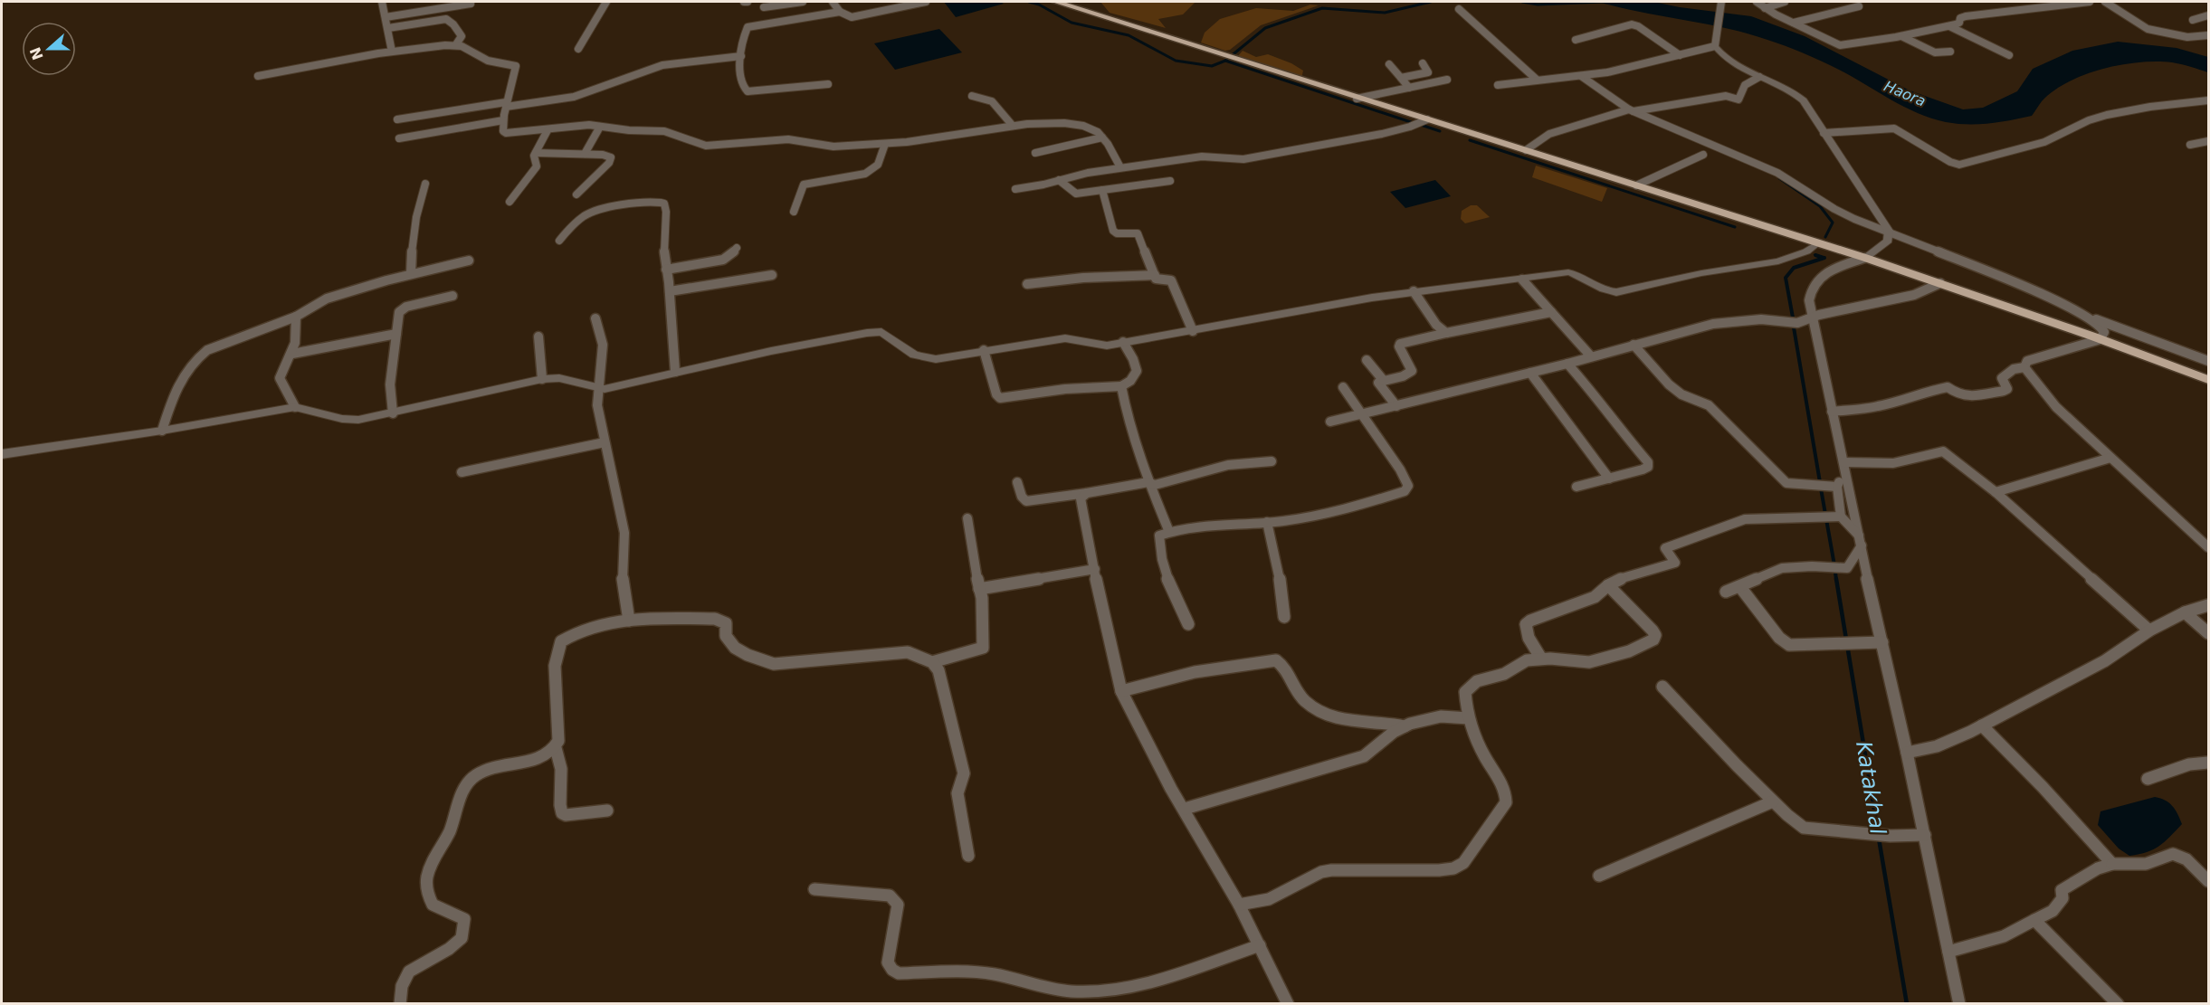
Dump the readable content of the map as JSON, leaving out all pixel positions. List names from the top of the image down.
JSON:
{
  "water": ["Haora", "Katakhal"],
  "north": "left"
}
